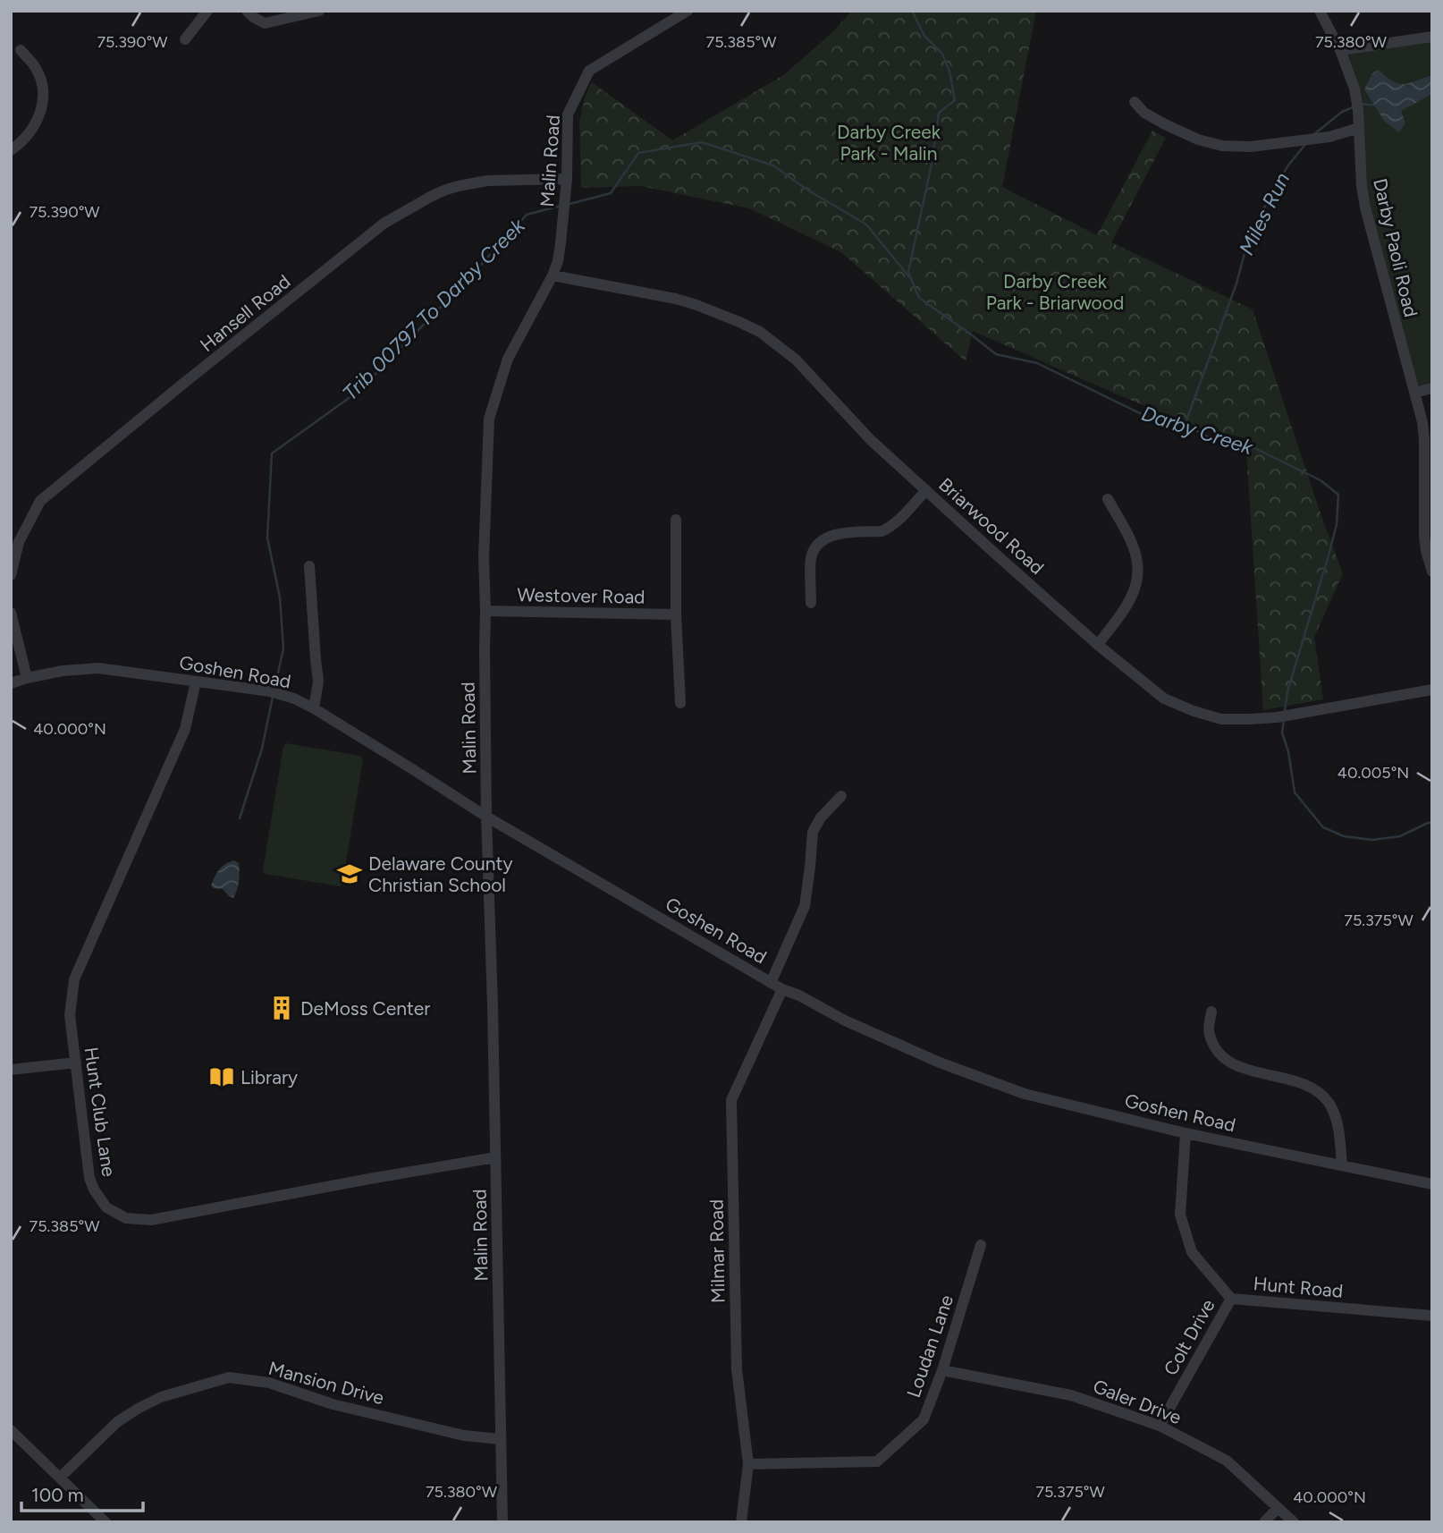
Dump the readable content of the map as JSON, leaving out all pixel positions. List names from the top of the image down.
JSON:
{
  "streets": {
    "street": [
      "Malin Road",
      "Darby Paoli Road",
      "Hansell Road",
      "Briarwood Road",
      "Westover Road",
      "Goshen Road",
      "Hunt Club Lane",
      "Milmar Road",
      "Hunt Road",
      "Colt Drive",
      "Loudan Lane",
      "Mansion Drive",
      "Galer Drive"
    ]
  },
  "crossings": [
    ["Malin Road", "Hansell Road"],
    ["Malin Road", "Briarwood Road"],
    ["Malin Road", "Westover Road"],
    ["Malin Road", "Goshen Road"],
    ["Malin Road", "Hunt Club Lane"],
    ["Malin Road", "Mansion Drive"],
    ["Goshen Road", "Hunt Club Lane"],
    ["Goshen Road", "Milmar Road"],
    ["Goshen Road", "Hunt Road"],
    ["Milmar Road", "Loudan Lane"],
    ["Hunt Road", "Colt Drive"],
    ["Colt Drive", "Galer Drive"],
    ["Loudan Lane", "Galer Drive"]
  ],
  "water": ["Miles Run", "Trib 00797 To Darby Creek", "Darby Creek"],
  "parks": ["Darby Creek Park - Malin", "Darby Creek Park - Briarwood"],
  "places": {
    "school or university": ["Delaware County Christian School"],
    "building": ["DeMoss Center"],
    "library": ["Library"]
  },
  "scale_bar": "100 m",
  "coordinates": [
    "75.390°W",
    "75.385°W",
    "75.380°W",
    "40.000°N",
    "40.005°N",
    "75.375°W"
  ]
}
